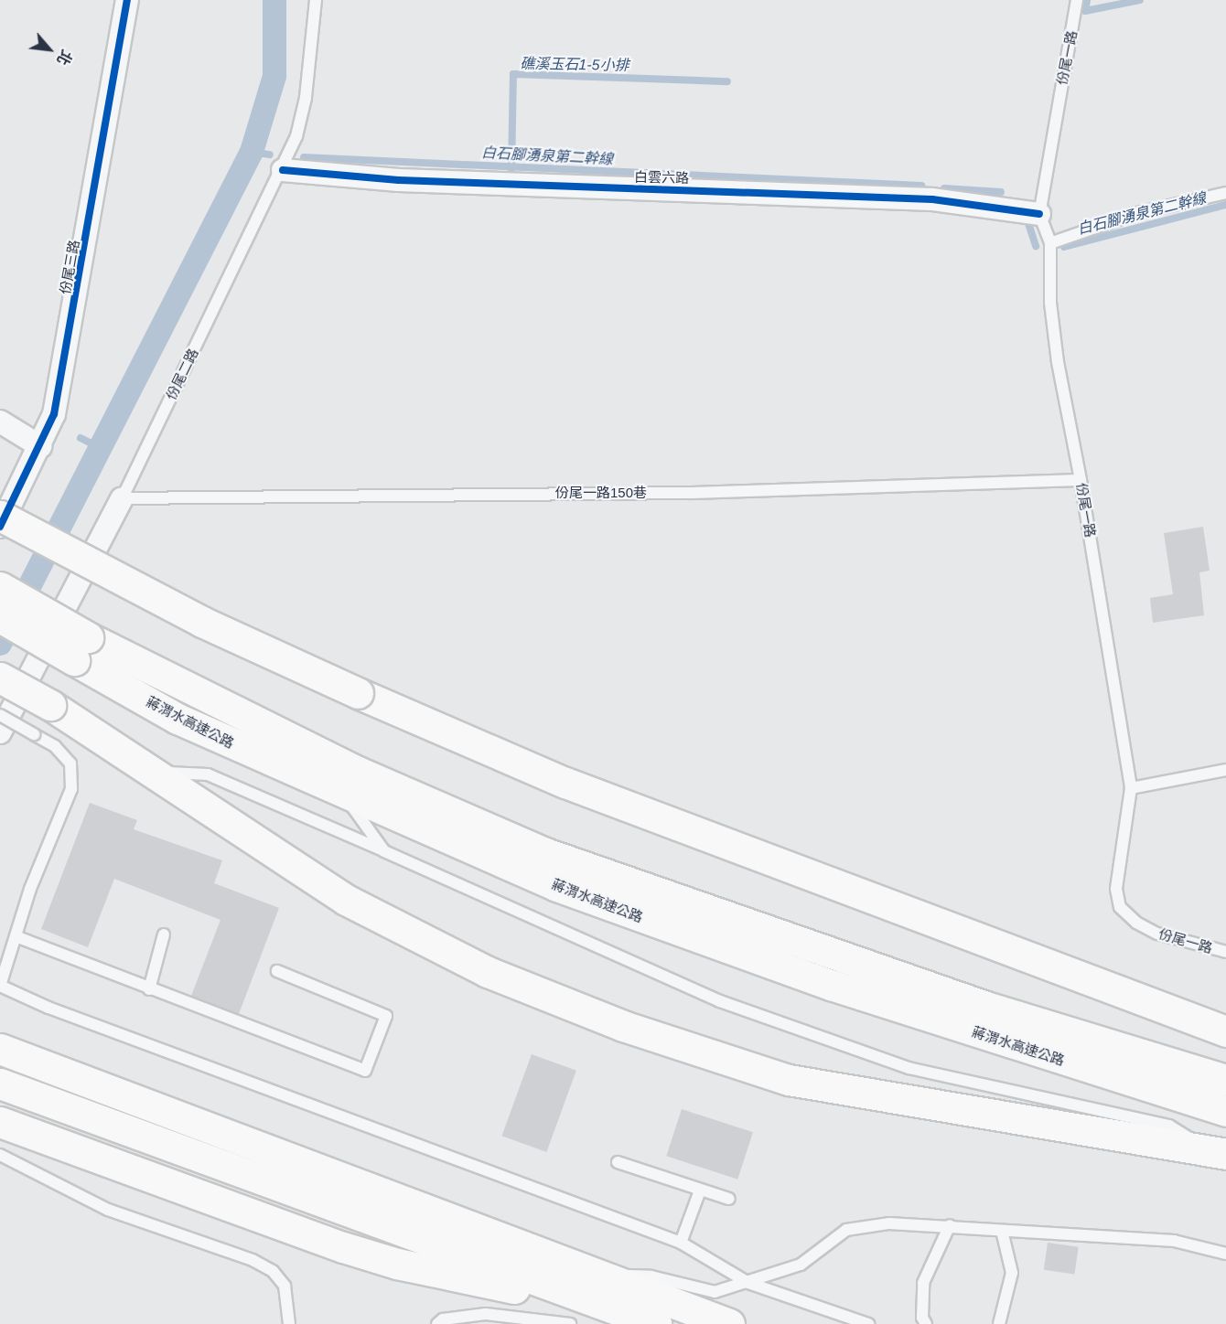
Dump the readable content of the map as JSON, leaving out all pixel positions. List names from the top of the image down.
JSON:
{
  "streets": {
    "highway": ["蔣渭水高速公路"],
    "street": ["白雲六路", "份尾三路", "份尾二路"],
    "lane": ["份尾一路", "份尾一路150巷"]
  },
  "crossings": [
    ["份尾一路", "白雲六路"],
    ["份尾一路", "份尾一路150巷"],
    ["白雲六路", "份尾二路"],
    ["份尾二路", "份尾一路150巷"]
  ],
  "water": ["礁溪玉石1-5小排", "白石腳湧泉第二幹線"],
  "north": "bottom right"
}
